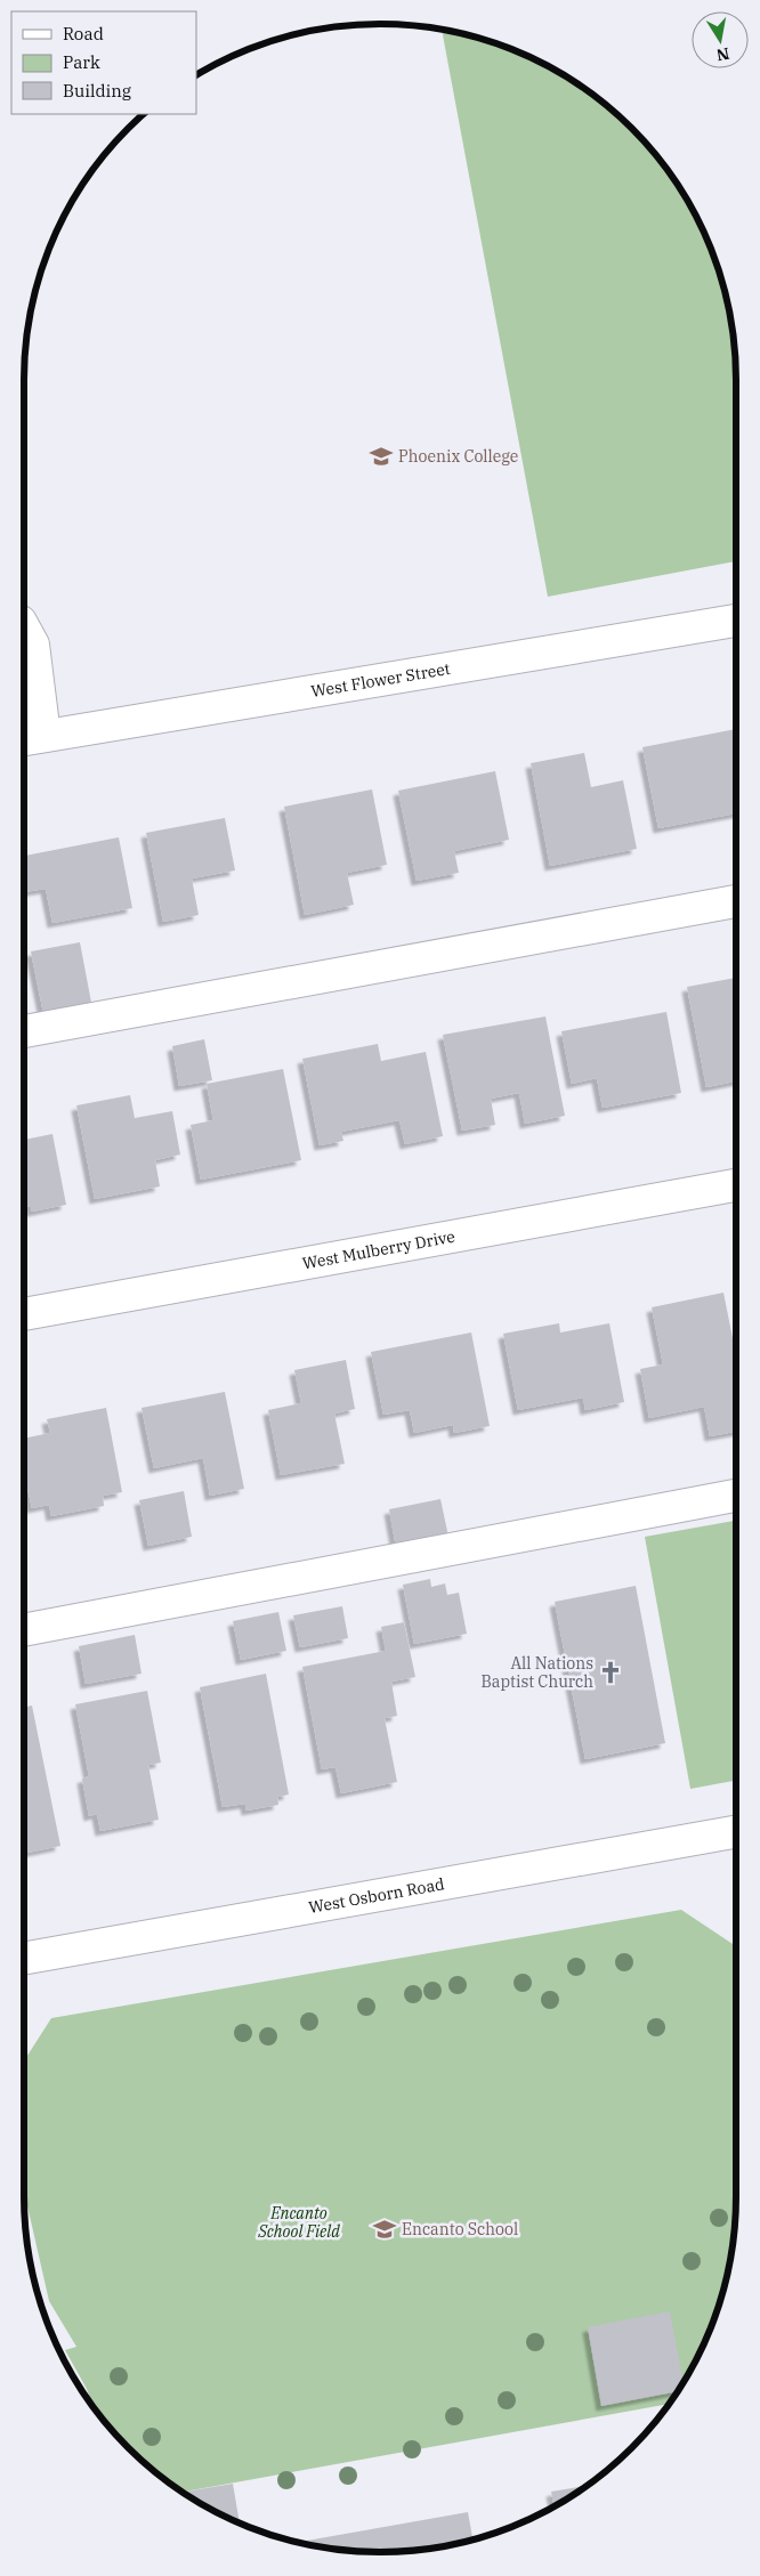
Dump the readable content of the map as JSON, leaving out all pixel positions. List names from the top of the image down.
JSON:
{
  "streets": {
    "street": ["West Flower Street", "West Mulberry Drive", "West Osborn Road"]
  },
  "parks": ["Encanto School Field"],
  "places": {
    "school or university": ["Phoenix College", "Encanto School"],
    "church": ["All Nations Baptist Church"]
  },
  "legend": ["Road", "Park", "Building"],
  "north": "bottom"
}
